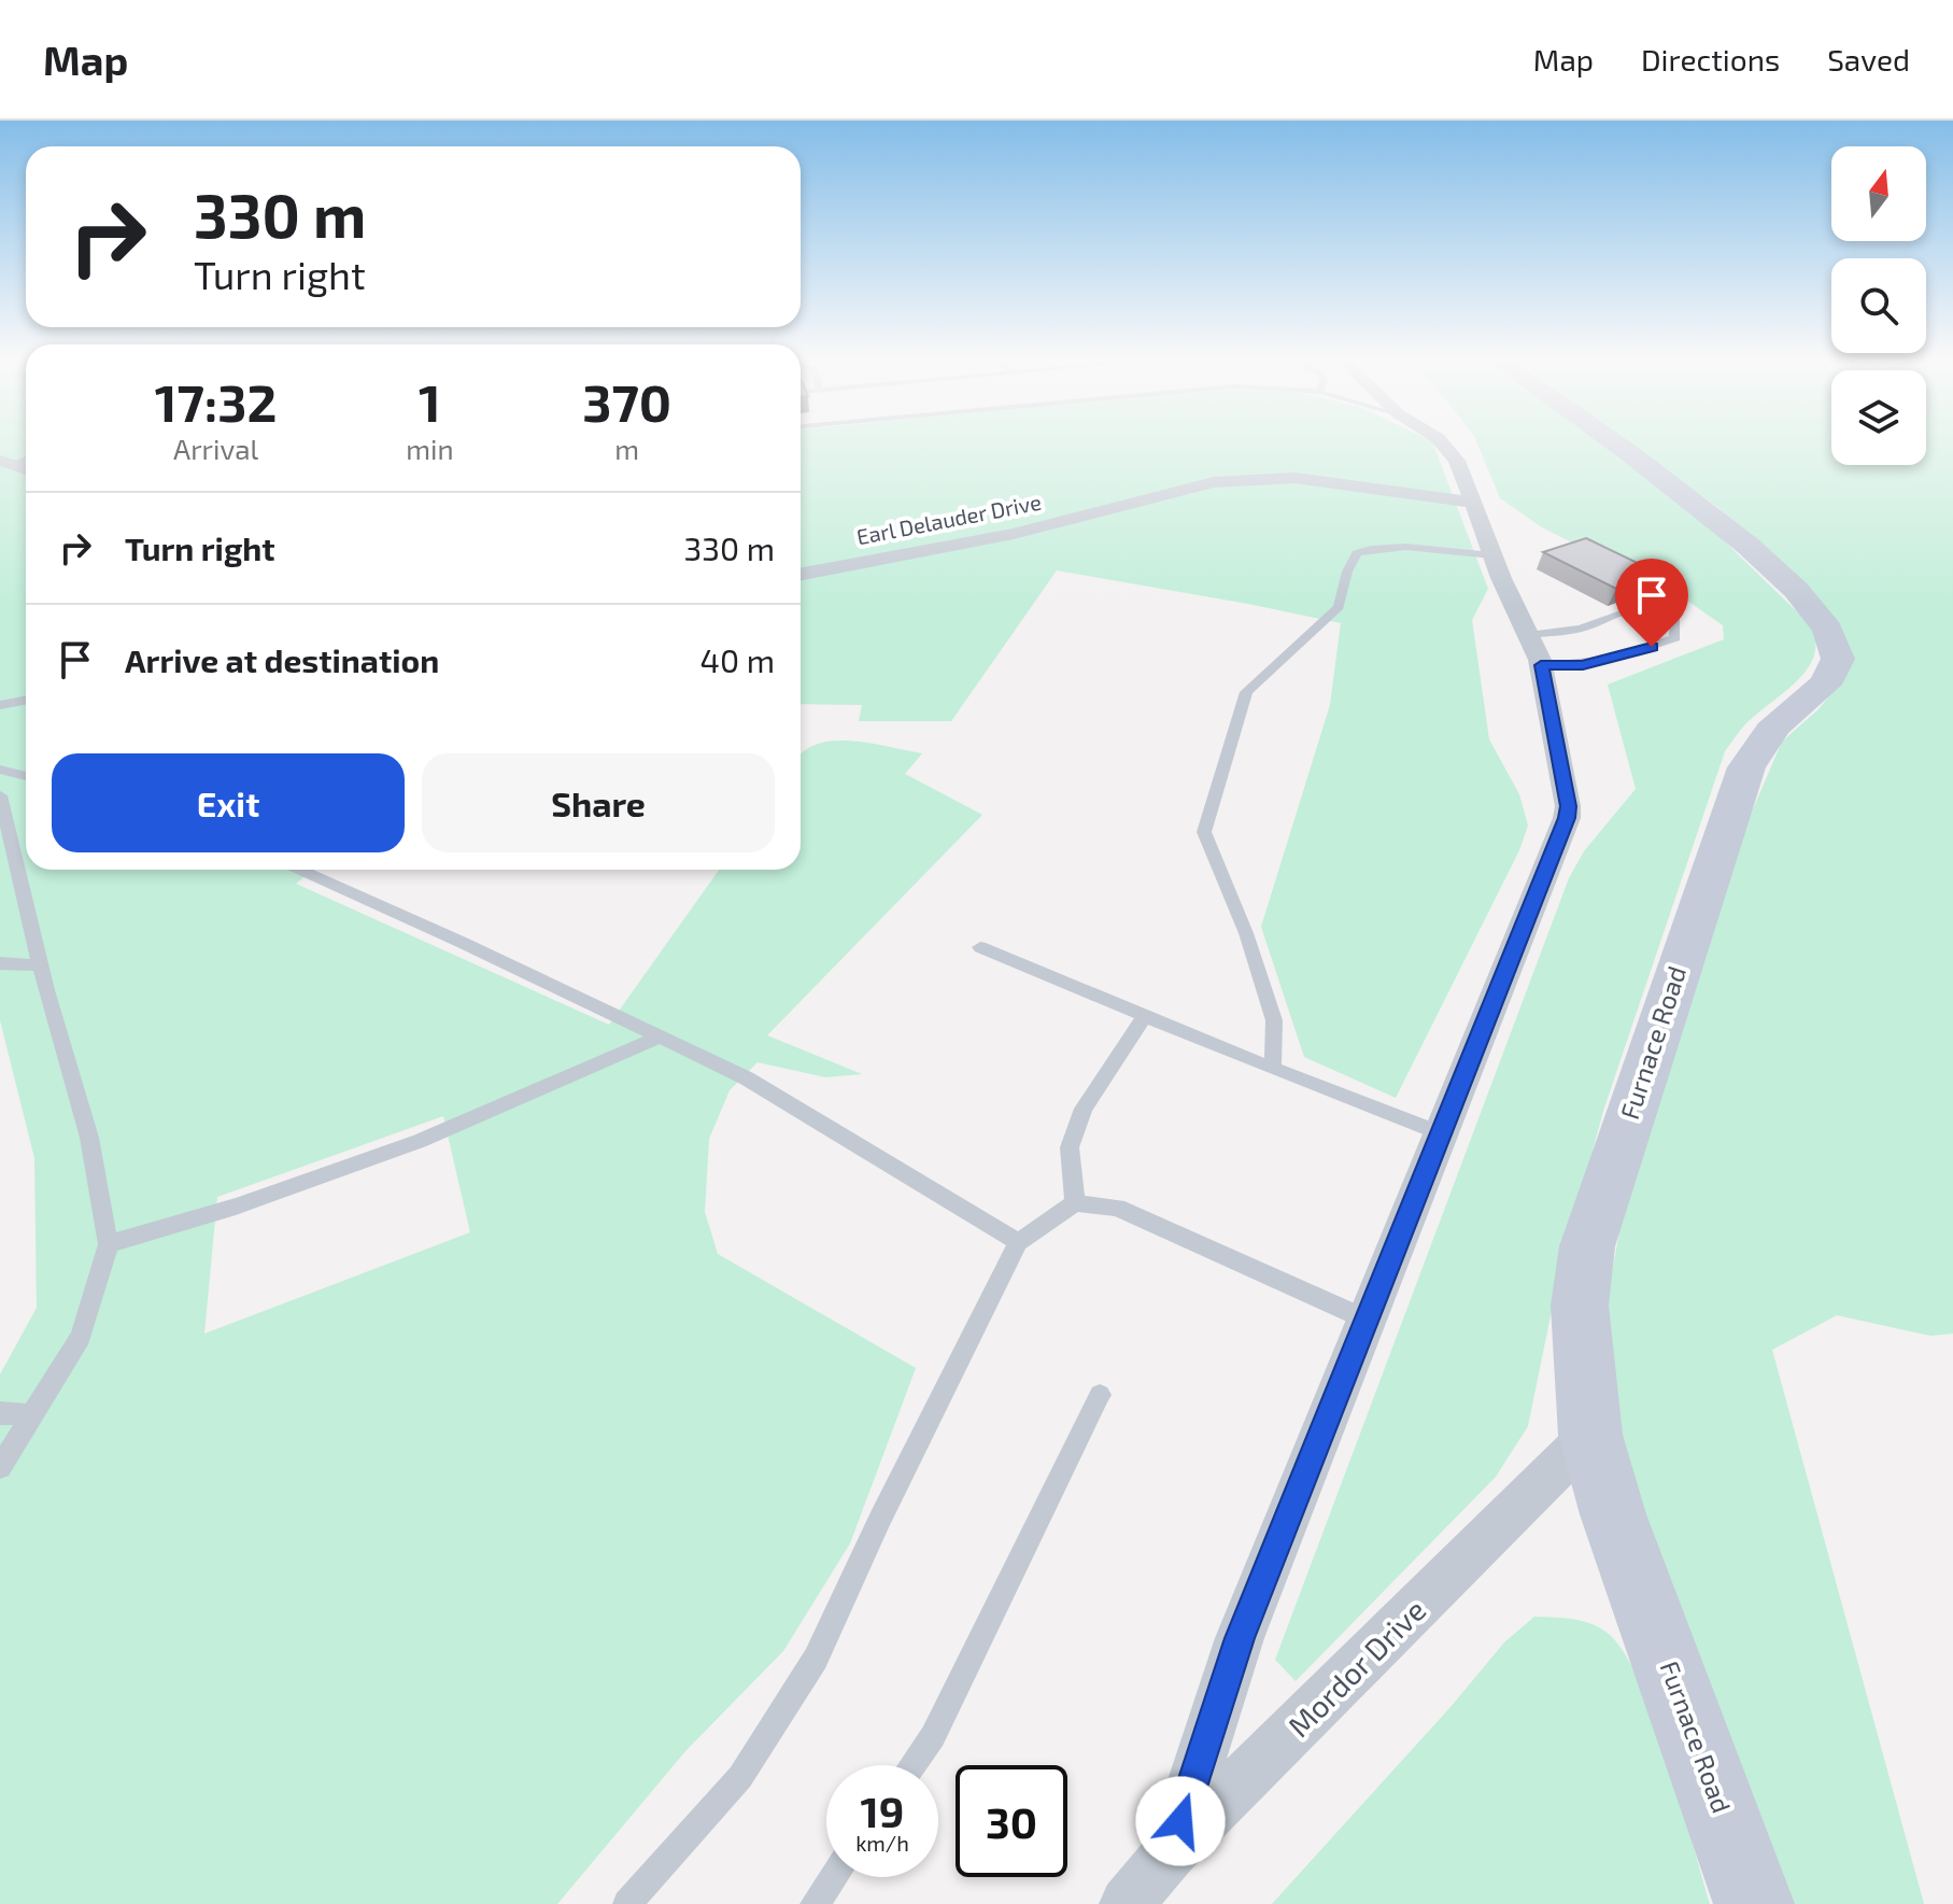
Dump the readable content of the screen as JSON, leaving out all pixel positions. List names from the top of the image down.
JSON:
{
  "streets": {
    "main road": ["Furnace Road"],
    "street": ["Earl Delauder Drive", "Mordor Drive"]
  },
  "crossings": [
    ["Furnace Road", "Mordor Drive"]
  ],
  "north": "top",
  "page": {
    "header": "Map",
    "nav": ["Map", "Directions", "Saved"],
    "turn": ["330 m", "Turn right"],
    "eta": [
      "17:32",
      "Arrival",
      "1",
      "min",
      "370",
      "m"
    ],
    "list": [
      {
        "name": "Turn right",
        "value": "330 m"
      },
      {
        "name": "Arrive at destination",
        "value": "40 m"
      }
    ],
    "buttons": ["Exit", "Share"],
    "speed": "19 km/h",
    "limit": "30"
  }
}
